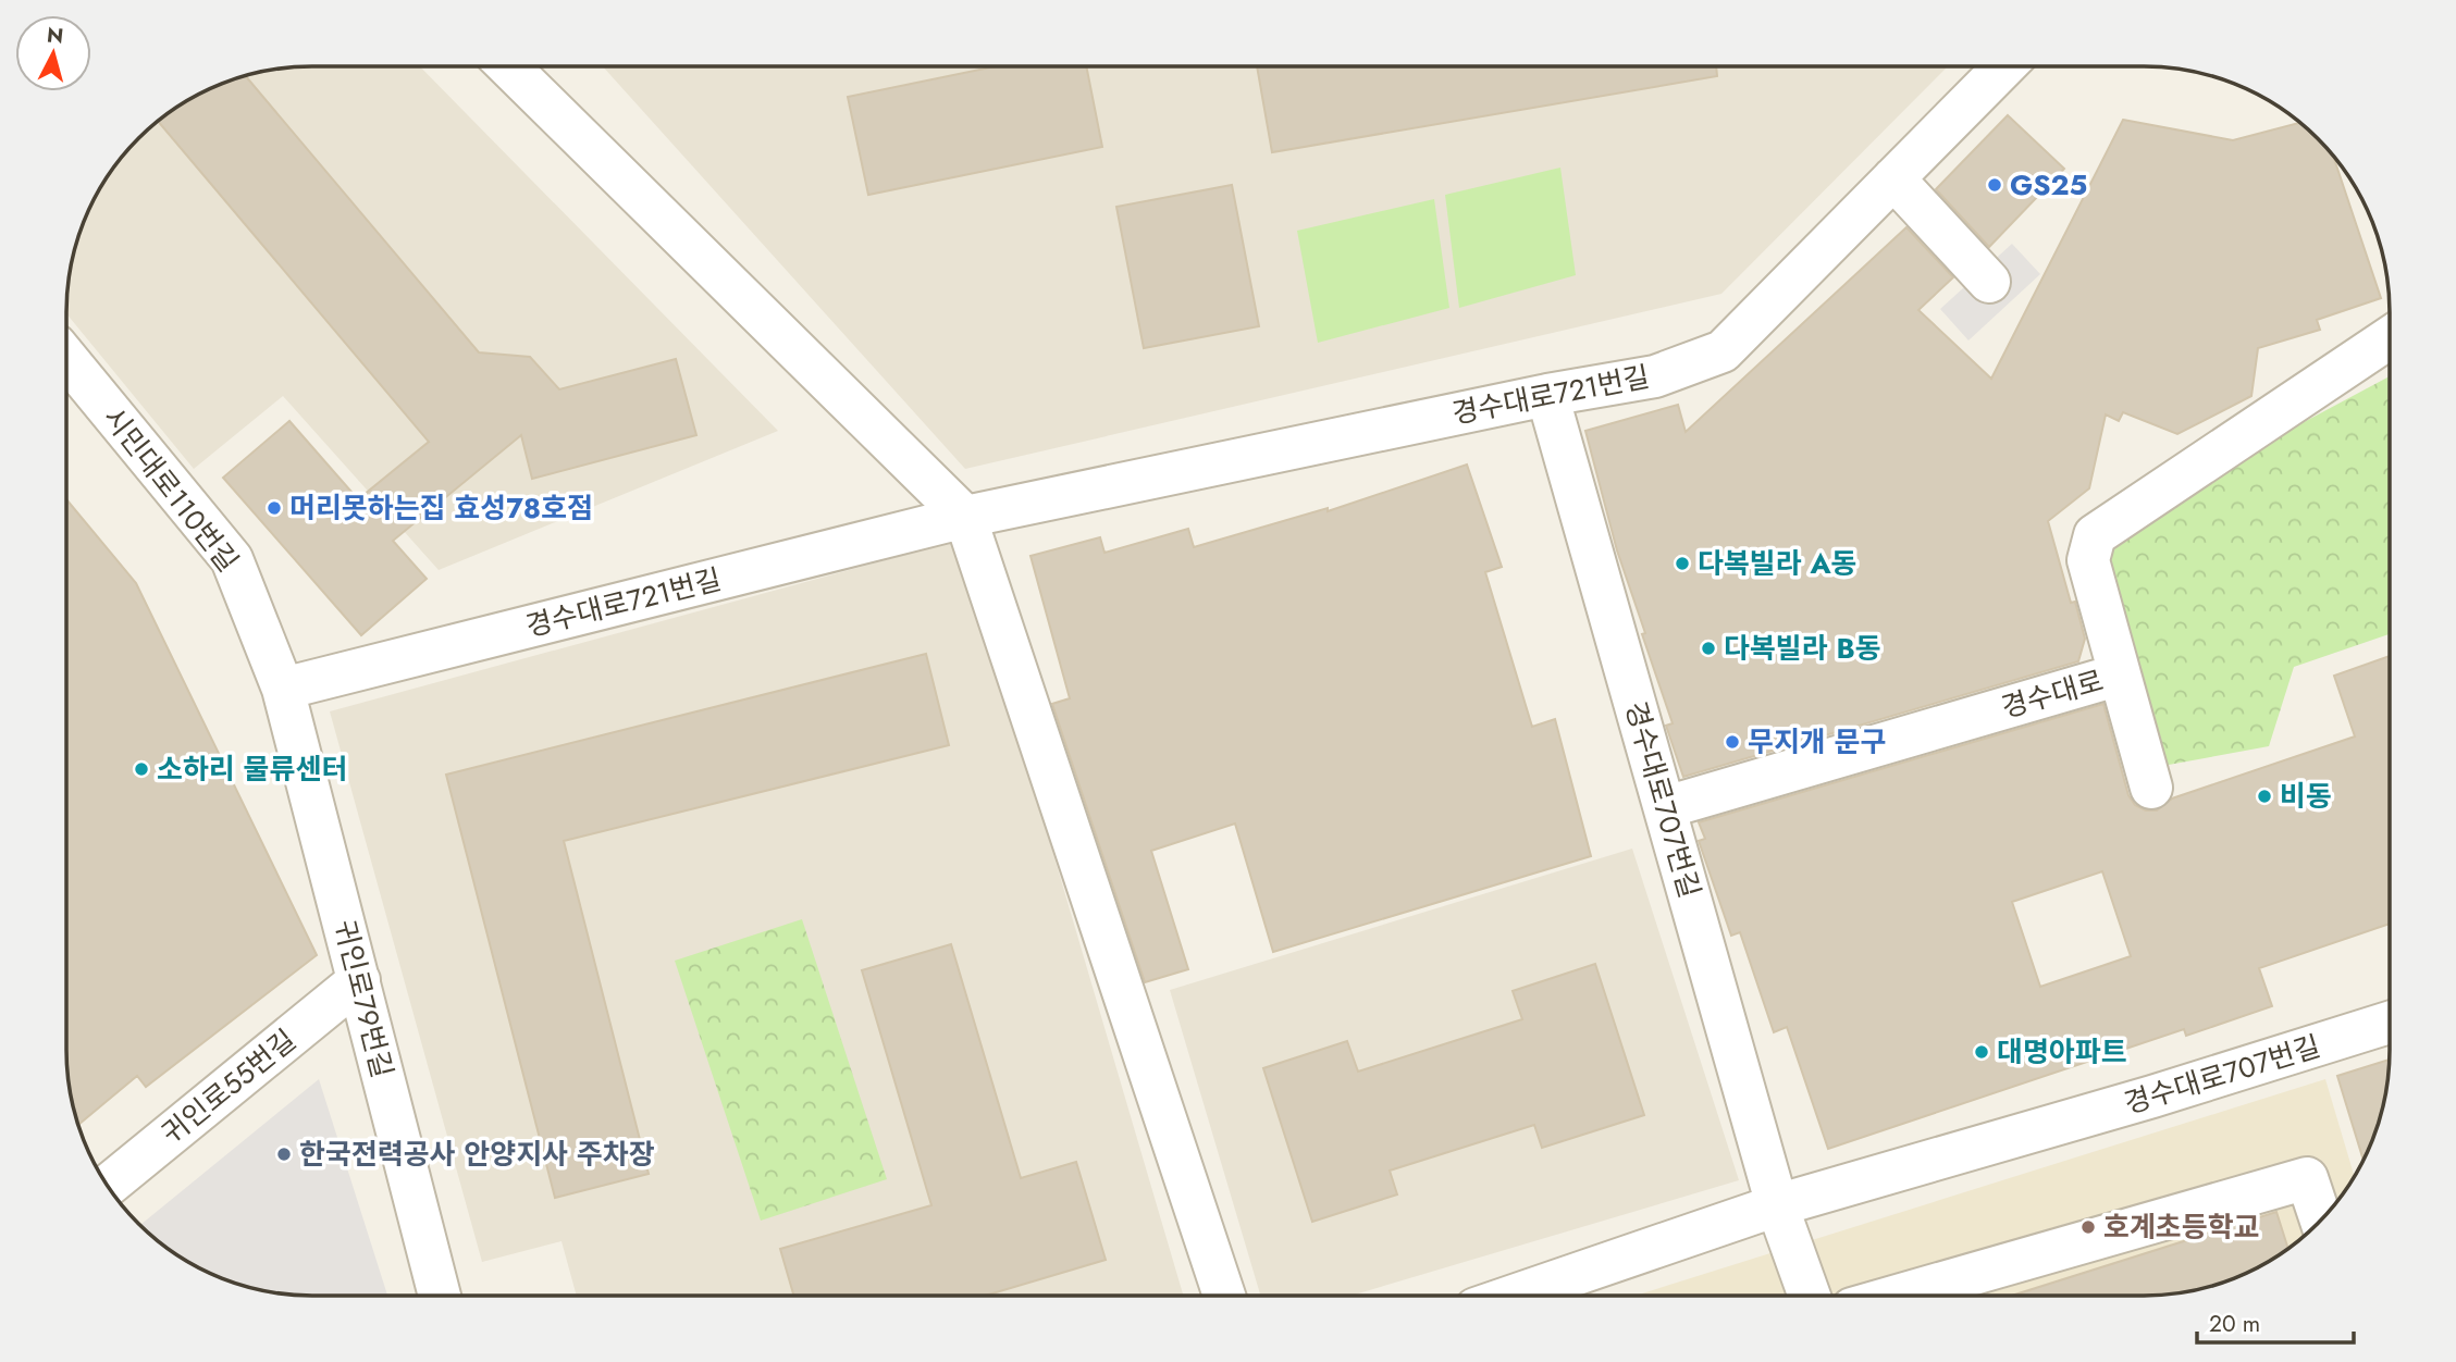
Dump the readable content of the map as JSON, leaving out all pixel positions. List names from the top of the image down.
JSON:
{
  "streets": {
    "street": [
      "경수대로721번길",
      "시민대로110번길",
      "경수대로",
      "경수대로707번길",
      "귀인로79번길",
      "귀인로55번길"
    ]
  },
  "crossings": [
    ["경수대로721번길", "시민대로110번길"],
    ["경수대로721번길", "경수대로707번길"],
    ["경수대로721번길", "귀인로79번길"],
    ["시민대로110번길", "귀인로79번길"],
    ["경수대로", "경수대로707번길"],
    ["귀인로79번길", "귀인로55번길"]
  ],
  "places": [
    "GS25",
    "머리못하는집 효성78호점",
    "다복빌라 A동",
    "다복빌라 B동",
    "무지개 문구",
    "소하리 물류센터",
    "비동",
    "대명아파트",
    "한국전력공사 안양지사 주차장",
    "호계초등학교"
  ],
  "scale_bar": "20 m",
  "north": "top"
}
